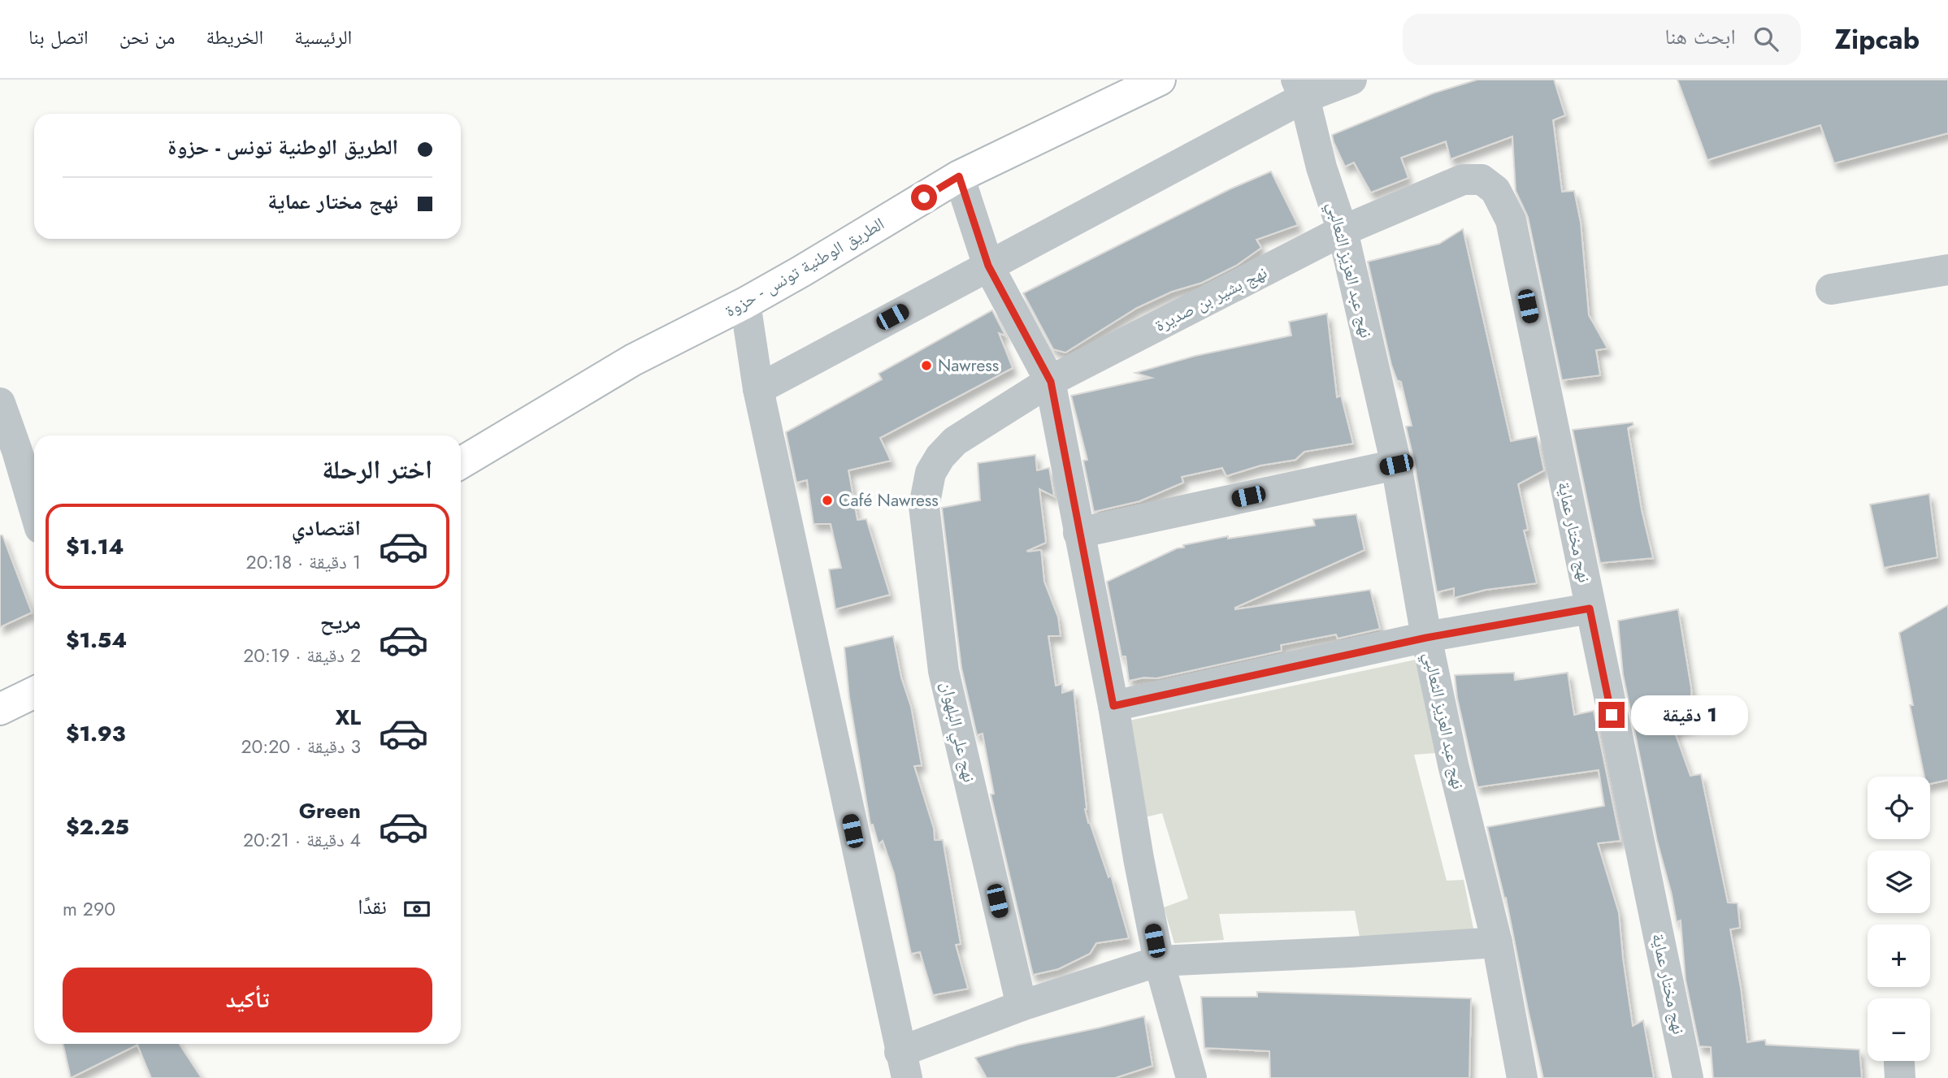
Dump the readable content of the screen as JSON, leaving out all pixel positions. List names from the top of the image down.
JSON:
{
  "streets": {
    "main road": ["الطريق الوطنية تونس - حزوة"],
    "street": [
      "نهج عبد العزيز الثعالبي",
      "نهج بشير بن صديرة",
      "نهج مختار عماية",
      "نهج علي البلهوان"
    ]
  },
  "crossings": [
    ["نهج عبد العزيز الثعالبي", "نهج بشير بن صديرة"],
    ["نهج بشير بن صديرة", "نهج مختار عماية"],
    ["نهج بشير بن صديرة", "نهج علي البلهوان"]
  ],
  "places": ["Nawress", "Café Nawress"],
  "page": {
    "header": "Zipcab",
    "search": "ابحث هنا",
    "nav": [
      "الرئيسية",
      "الخريطة",
      "من نحن",
      "اتصل بنا"
    ],
    "banner": ["الطريق الوطنية تونس - حزوة", "نهج مختار عماية"],
    "heading": "اختر الرحلة",
    "list": [
      {
        "name": "اقتصادي",
        "note": "1 دقيقة · 20:18",
        "value": "$1.14"
      },
      {
        "name": "مريح",
        "note": "2 دقيقة · 20:19",
        "value": "$1.54"
      },
      {
        "name": "XL",
        "note": "3 دقيقة · 20:20",
        "value": "$1.93"
      },
      {
        "name": "Green",
        "note": "4 دقيقة · 20:21",
        "value": "$2.25"
      }
    ],
    "bubble": "1 دقيقة",
    "map_buttons": ["+", "−"],
    "pay": ["نقدًا", "290 m"],
    "buttons": "تأكيد"
  }
}
